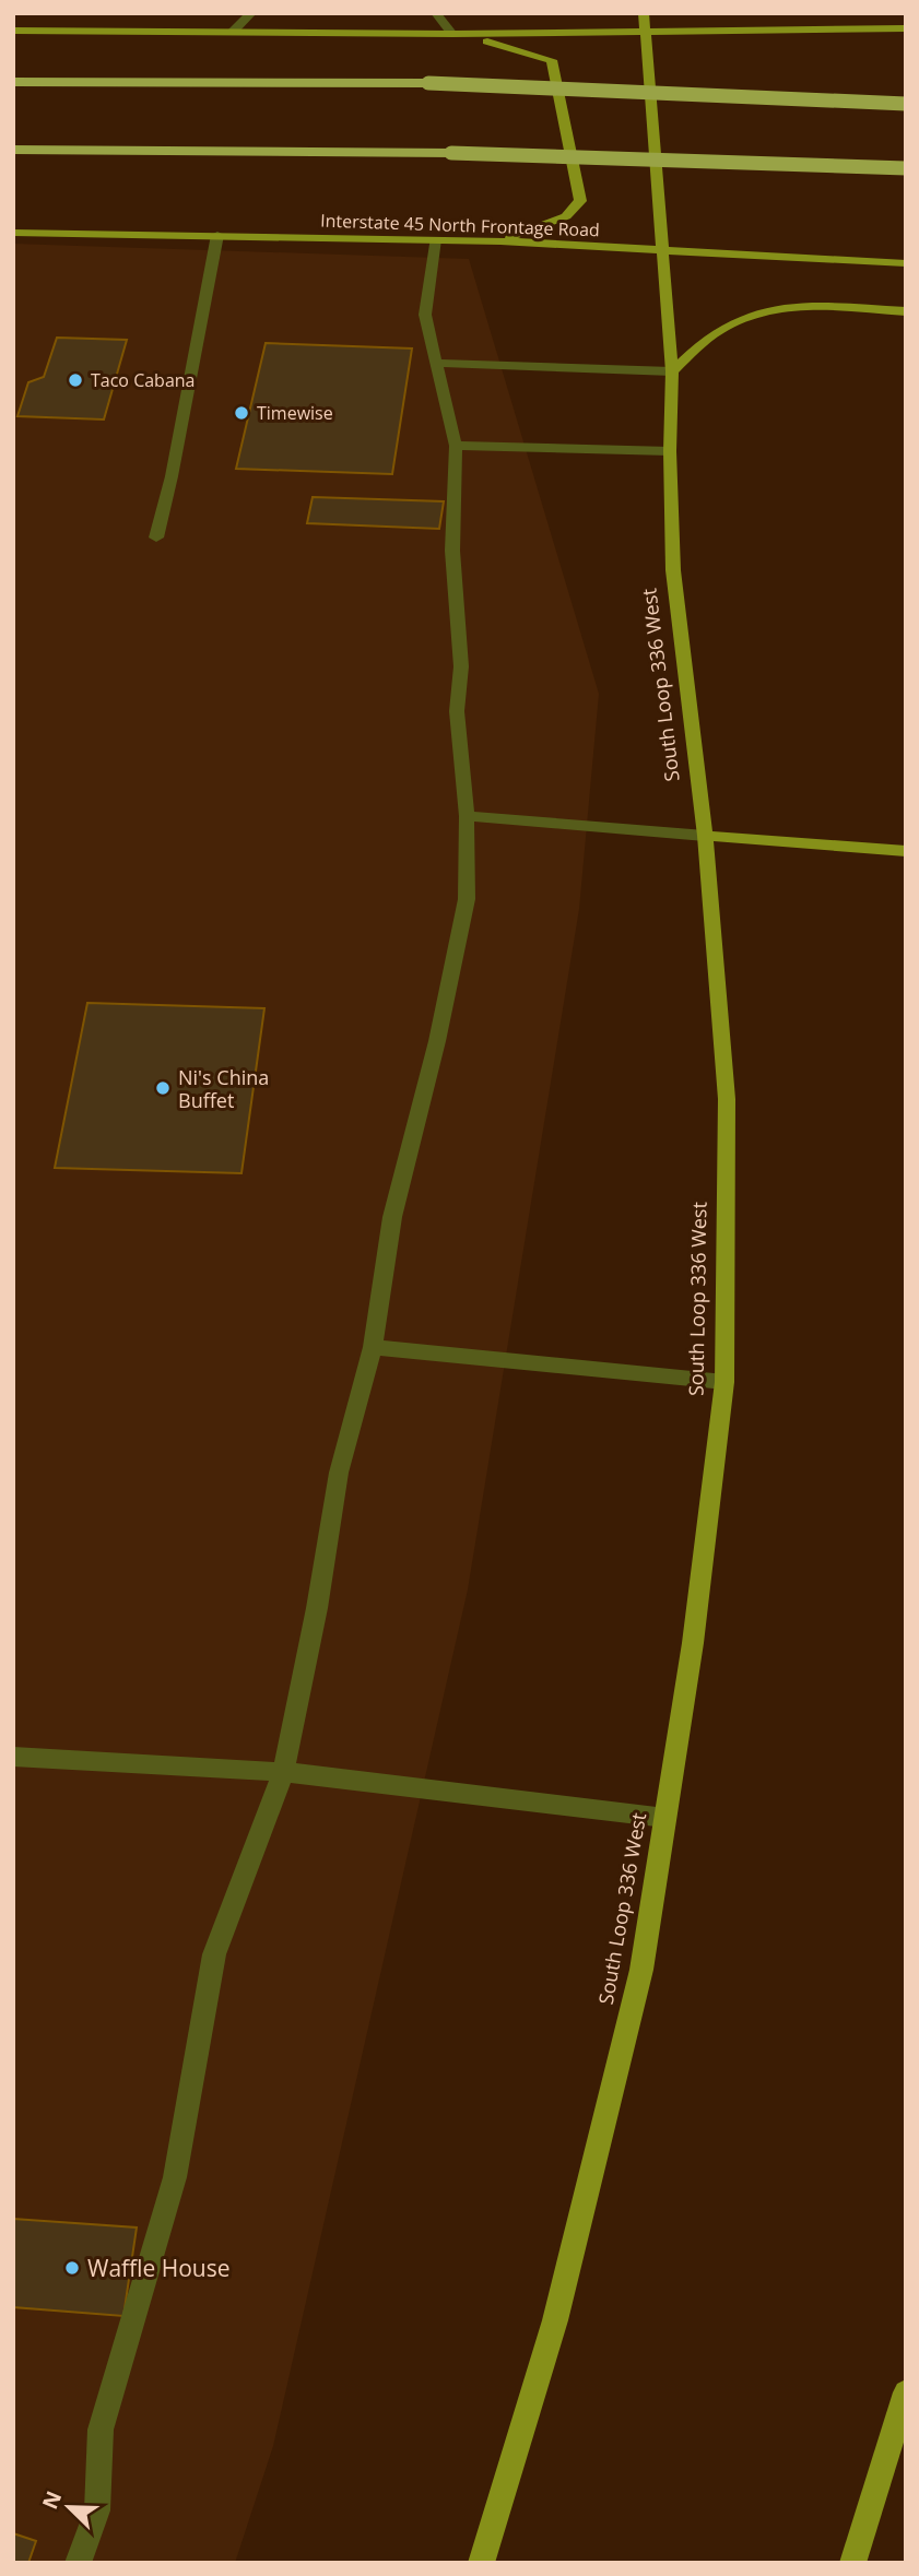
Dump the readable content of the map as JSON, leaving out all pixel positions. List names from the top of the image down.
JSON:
{
  "streets": {
    "main road": ["Interstate 45 North Frontage Road", "South Loop 336 West"]
  },
  "crossings": [
    ["Interstate 45 North Frontage Road", "South Loop 336 West"]
  ],
  "places": [
    "Taco Cabana",
    "Timewise",
    "Ni's China Buffet",
    "Waffle House"
  ],
  "north": "top left"
}
